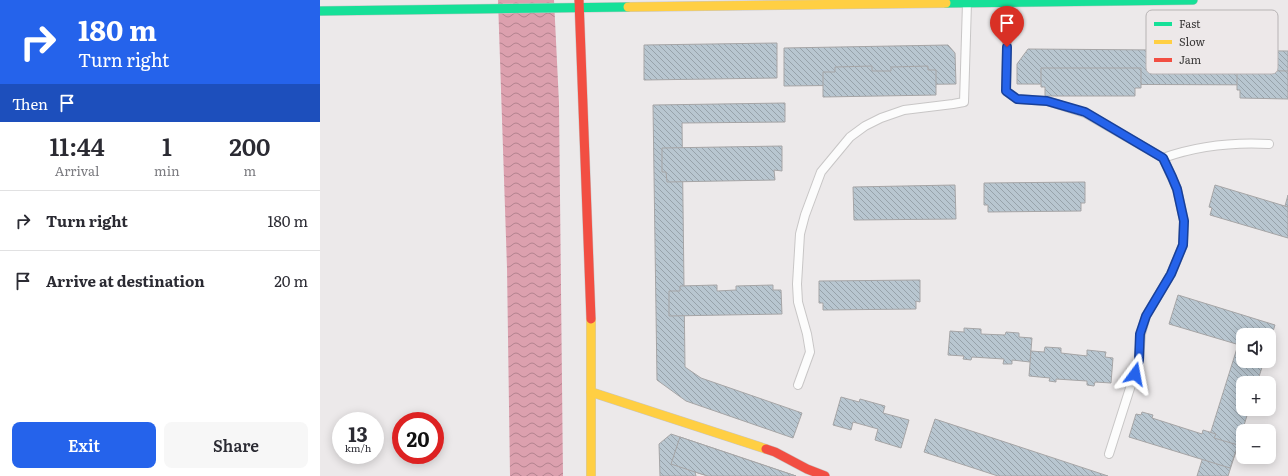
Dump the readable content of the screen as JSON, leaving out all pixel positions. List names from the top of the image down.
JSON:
{
  "legend": ["Fast", "Slow", "Jam"],
  "page": {
    "turn": ["180 m", "Turn right"],
    "then": "Then",
    "eta": [
      "11:44",
      "Arrival",
      "1",
      "min",
      "200",
      "m"
    ],
    "list": [
      {
        "name": "Turn right",
        "value": "180 m"
      },
      {
        "name": "Arrive at destination",
        "value": "20 m"
      }
    ],
    "map_buttons": ["+", "−"],
    "speed": "13 km/h",
    "limit": "20",
    "buttons": ["Exit", "Share"]
  }
}
